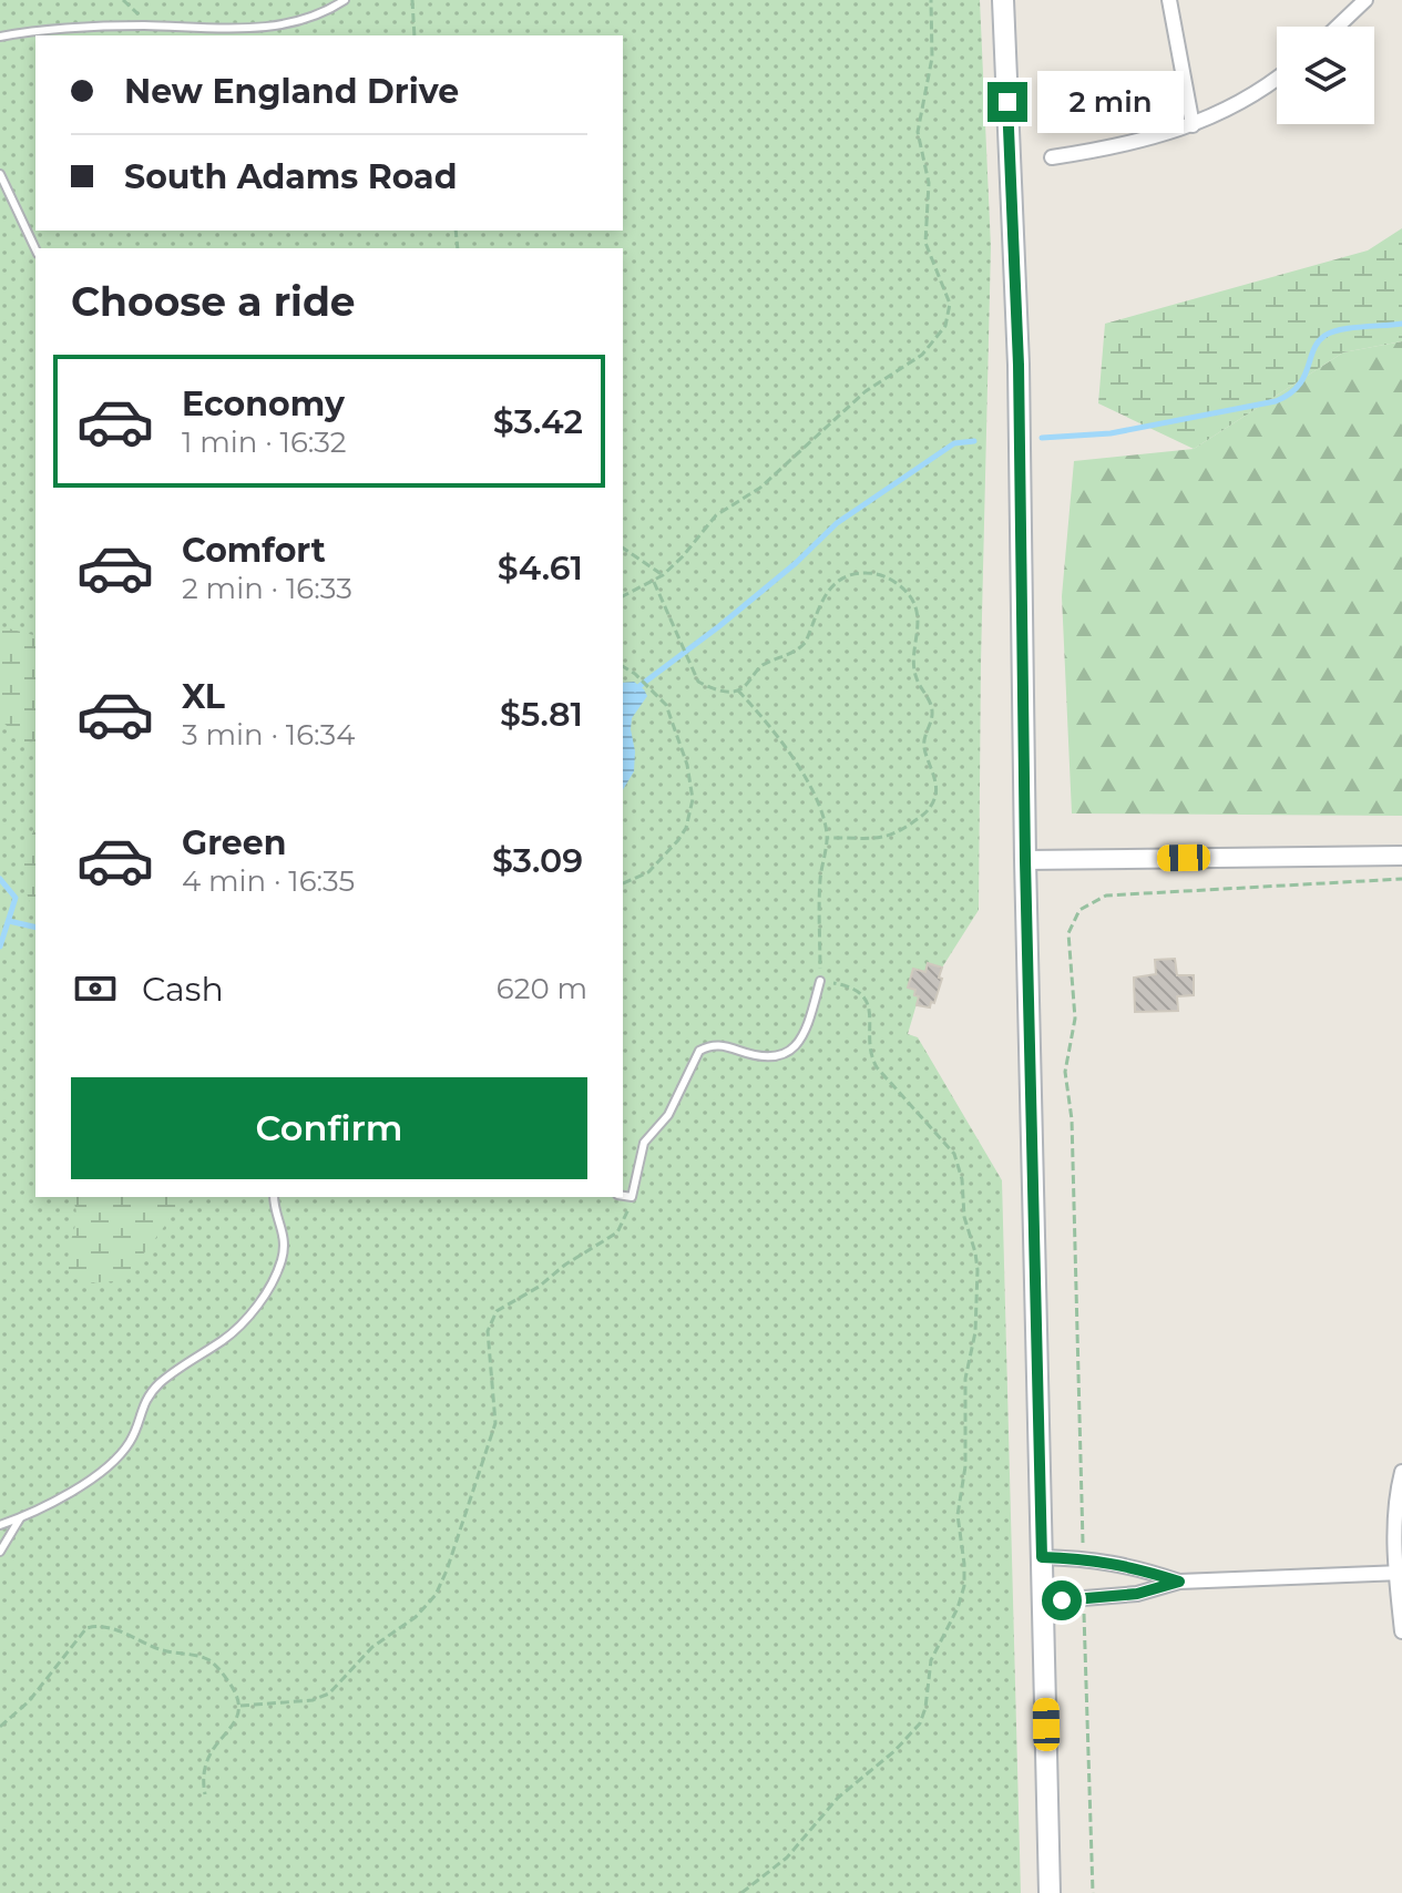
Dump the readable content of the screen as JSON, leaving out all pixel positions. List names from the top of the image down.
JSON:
{
  "page": {
    "banner": ["New England Drive", "South Adams Road"],
    "bubble": "2 min",
    "heading": "Choose a ride",
    "list": [
      {
        "name": "Economy",
        "note": "1 min · 16:32",
        "value": "$3.42"
      },
      {
        "name": "Comfort",
        "note": "2 min · 16:33",
        "value": "$4.61"
      },
      {
        "name": "XL",
        "note": "3 min · 16:34",
        "value": "$5.81"
      },
      {
        "name": "Green",
        "note": "4 min · 16:35",
        "value": "$3.09"
      }
    ],
    "pay": ["Cash", "620 m"],
    "buttons": "Confirm"
  }
}
